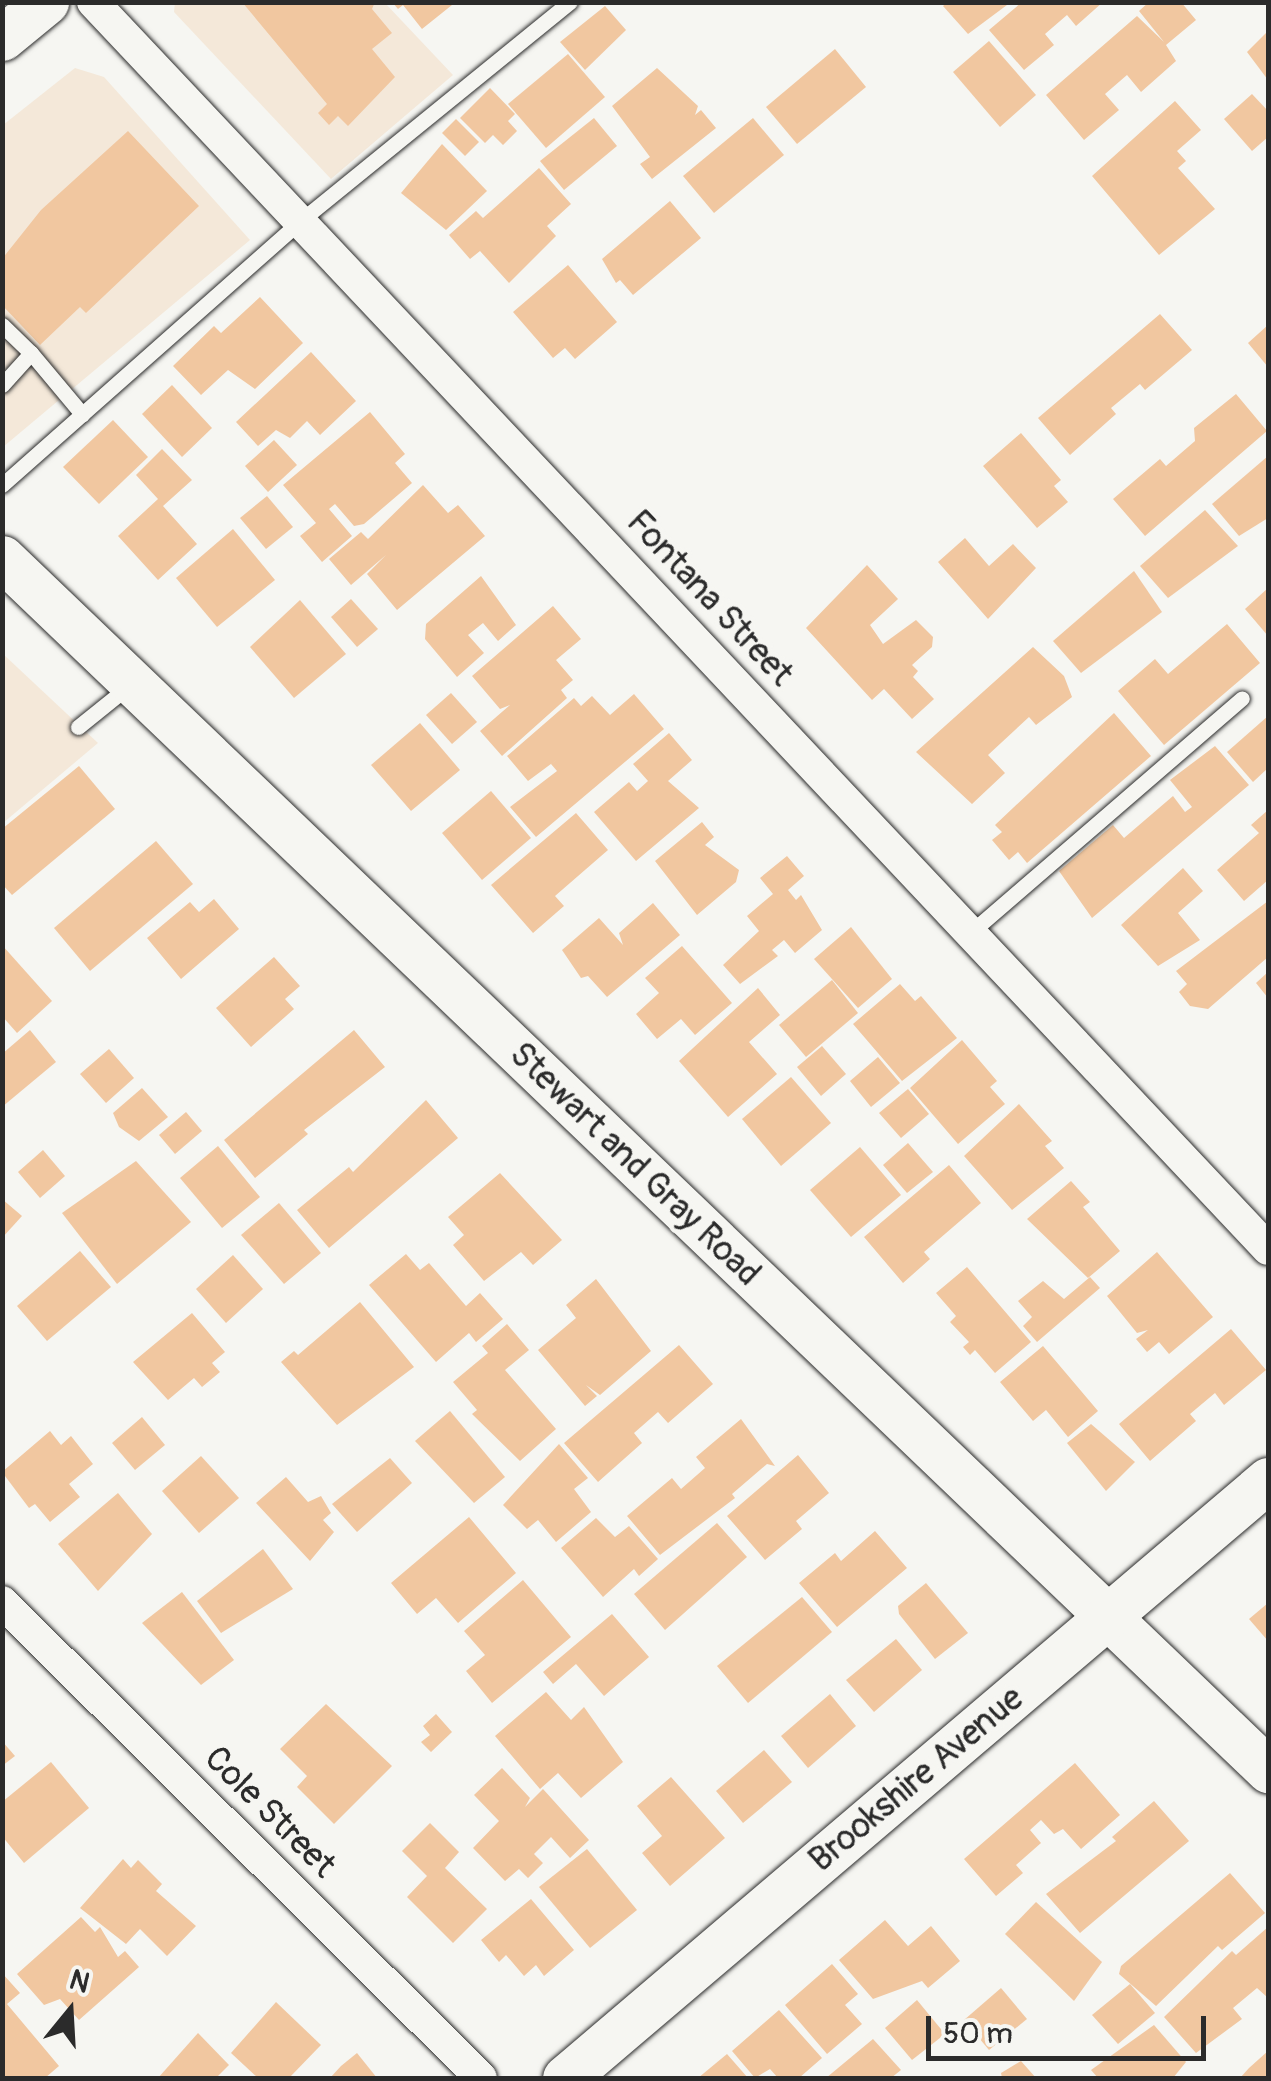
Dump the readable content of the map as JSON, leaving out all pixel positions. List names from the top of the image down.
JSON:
{
  "streets": {
    "main road": ["Stewart and Gray Road", "Brookshire Avenue"],
    "street": ["Fontana Street", "Cole Street"]
  },
  "crossings": [
    ["Stewart and Gray Road", "Brookshire Avenue"]
  ],
  "scale_bar": "50 m",
  "north": "top"
}
